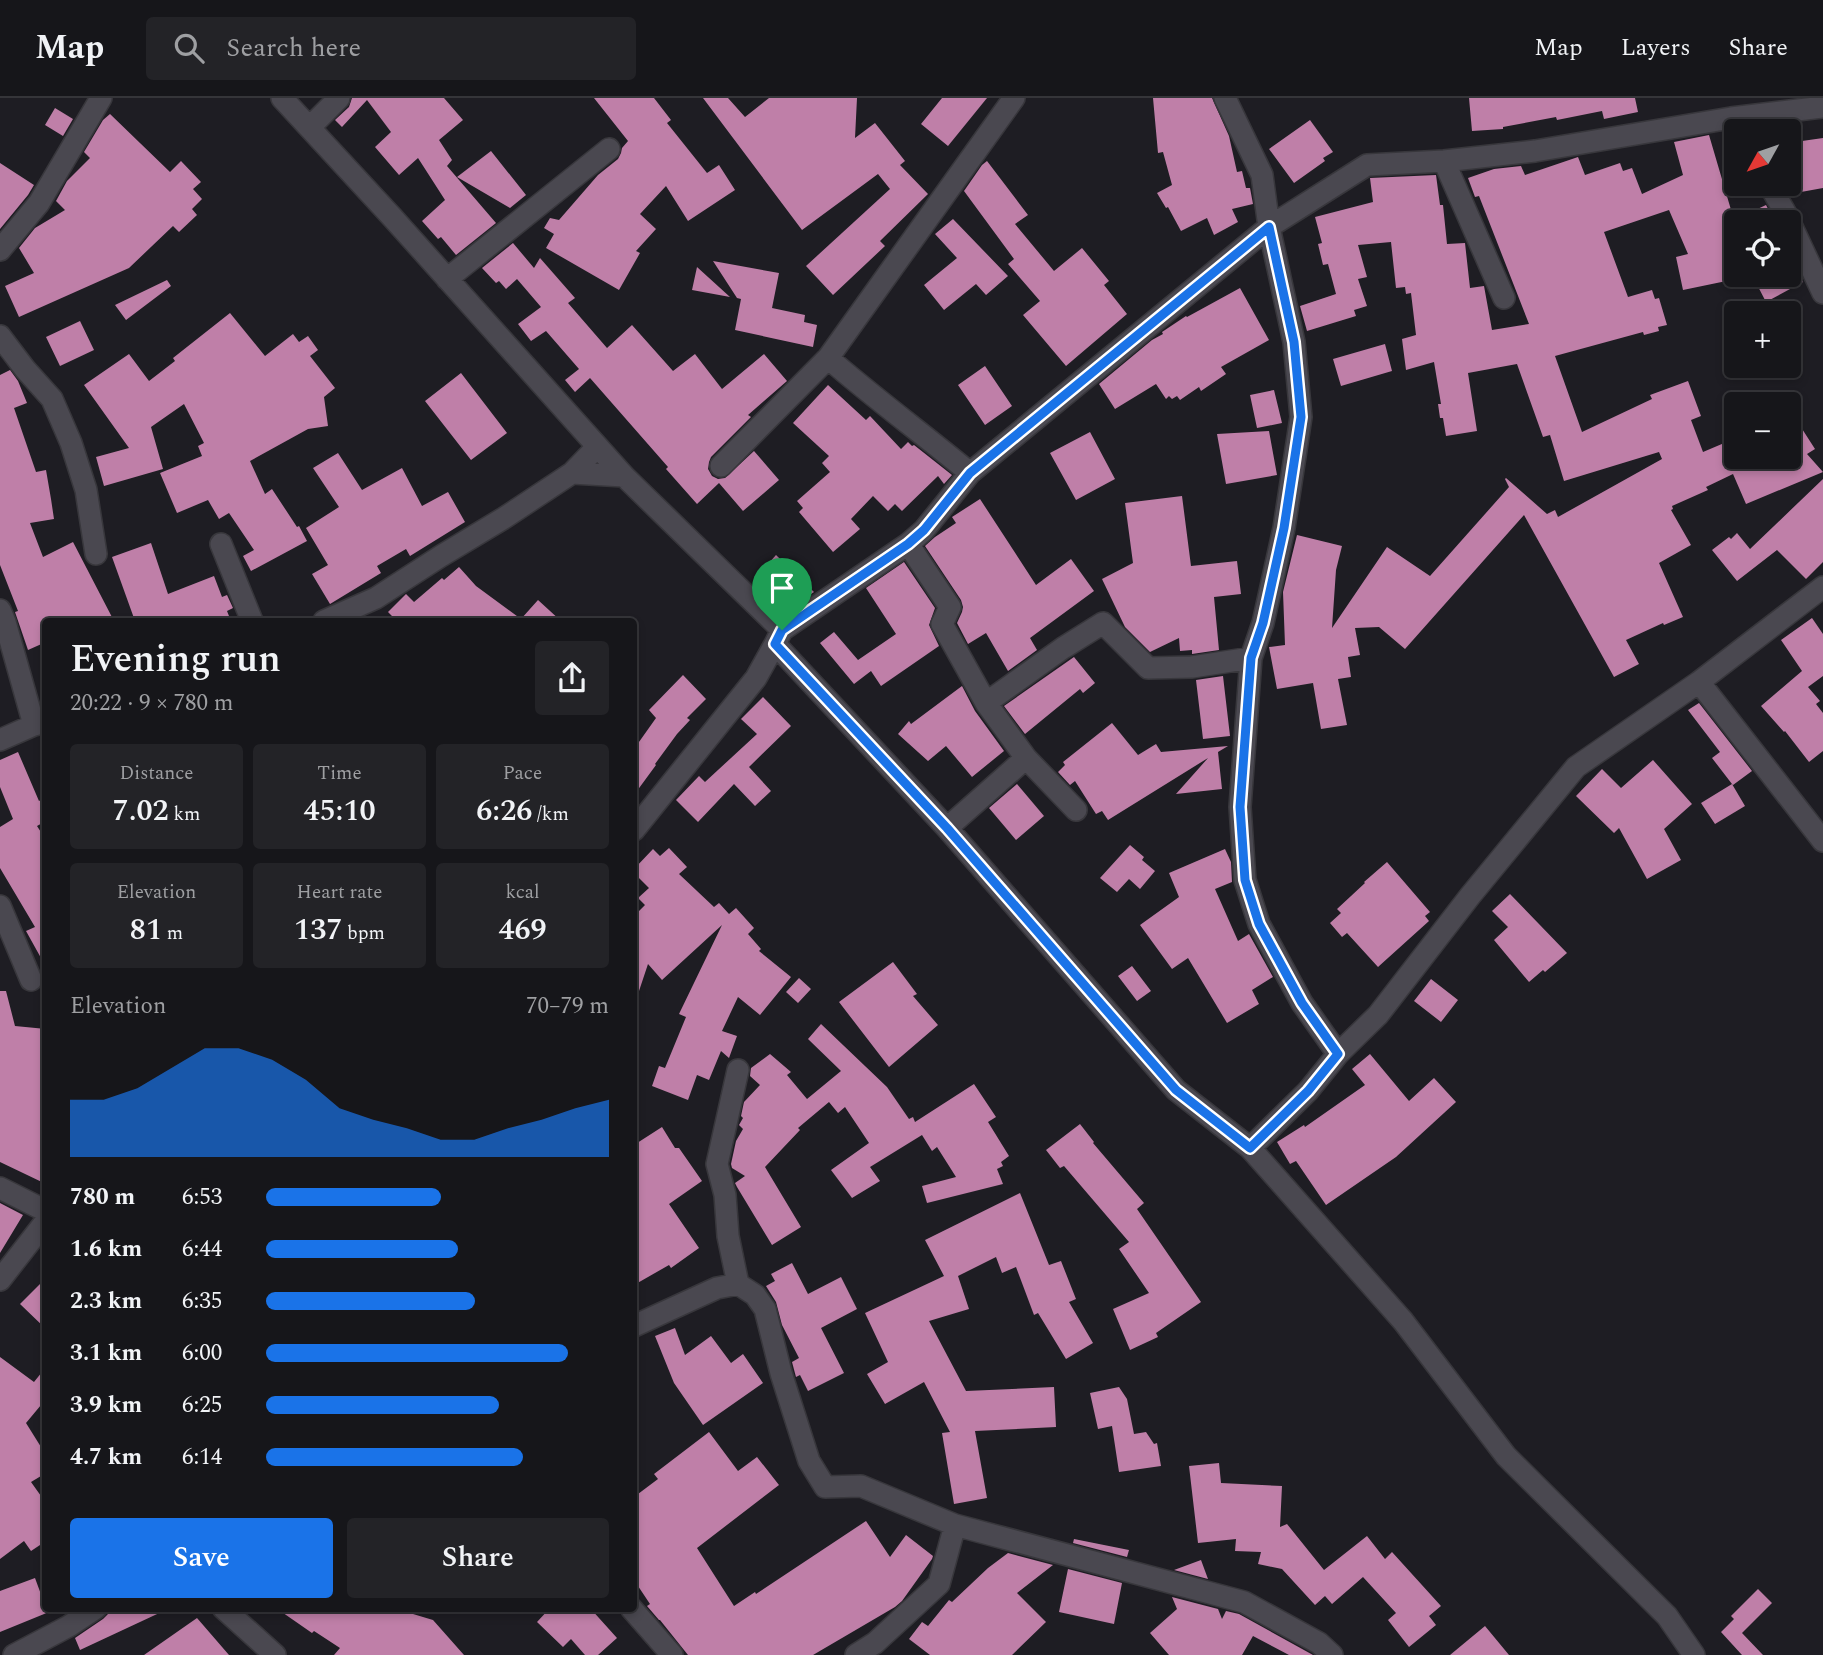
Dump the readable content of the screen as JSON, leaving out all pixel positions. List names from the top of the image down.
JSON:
{
  "north": "bottom left",
  "page": {
    "header": "Map",
    "search": "Search here",
    "nav": ["Map", "Layers", "Share"],
    "map_buttons": ["+", "−"],
    "heading": ["Evening run", "20:22 · 9 × 780 m"],
    "stats": [
      ["Distance", "7.02 km"],
      ["Time", "45:10"],
      ["Pace", "6:26 /km"],
      ["Elevation", "81 m"],
      ["Heart rate", "137 bpm"],
      ["kcal", "469"]
    ],
    "chart": ["Elevation", "70–79 m"],
    "list": [
      {
        "name": "780 m",
        "note": "6:53"
      },
      {
        "name": "1.6 km",
        "note": "6:44"
      },
      {
        "name": "2.3 km",
        "note": "6:35"
      },
      {
        "name": "3.1 km",
        "note": "6:00"
      },
      {
        "name": "3.9 km",
        "note": "6:25"
      },
      {
        "name": "4.7 km",
        "note": "6:14"
      }
    ],
    "buttons": ["Save", "Share"]
  }
}
